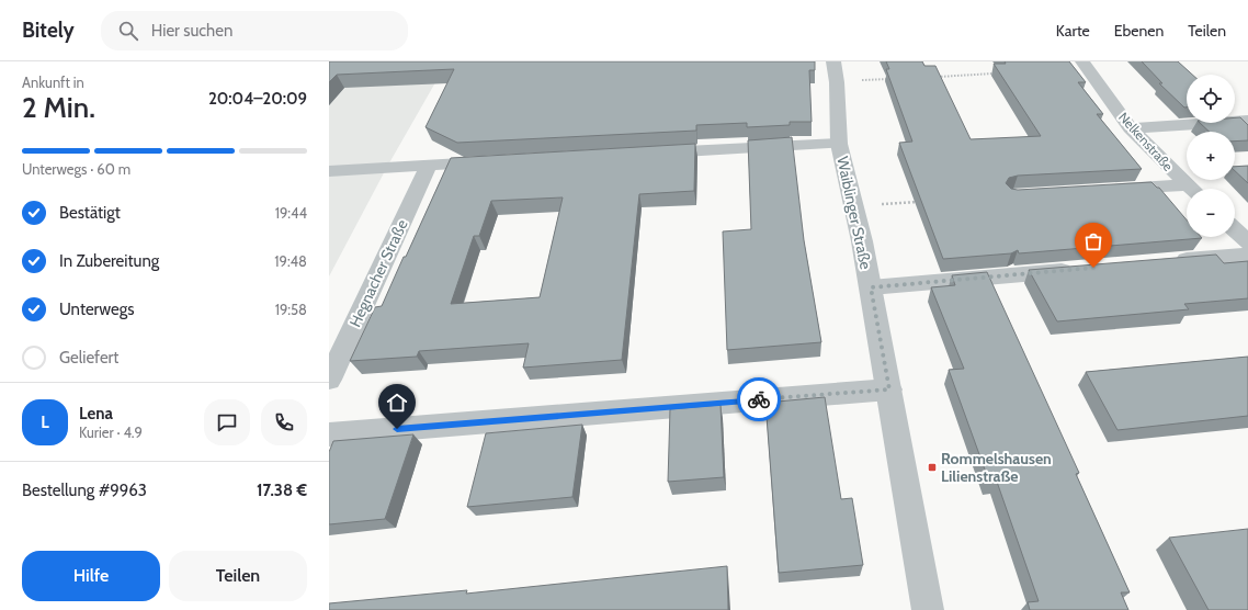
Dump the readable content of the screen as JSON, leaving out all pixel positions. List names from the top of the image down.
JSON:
{
  "streets": {
    "street": ["Nelkenstraße", "Waiblinger Straße", "Hegnacher Straße"]
  },
  "places": {
    "transit": ["Rommelshausen Lilienstraße"]
  },
  "page": {
    "header": "Bitely",
    "search": "Hier suchen",
    "nav": ["Karte", "Ebenen", "Teilen"],
    "heading": ["2 Min.", "Ankunft in", "20:04–20:09"],
    "panel": [
      "Lena",
      "Kurier · 4.9",
      "Bestellung #9963",
      "17.38 €"
    ],
    "map_buttons": ["+", "−"],
    "bar": "Unterwegs · 60 m",
    "list": [
      ["Bestätigt", "19:44"],
      ["In Zubereitung", "19:48"],
      ["Unterwegs", "19:58"],
      "Geliefert"
    ],
    "round": "L",
    "buttons": ["Hilfe", "Teilen"]
  }
}
